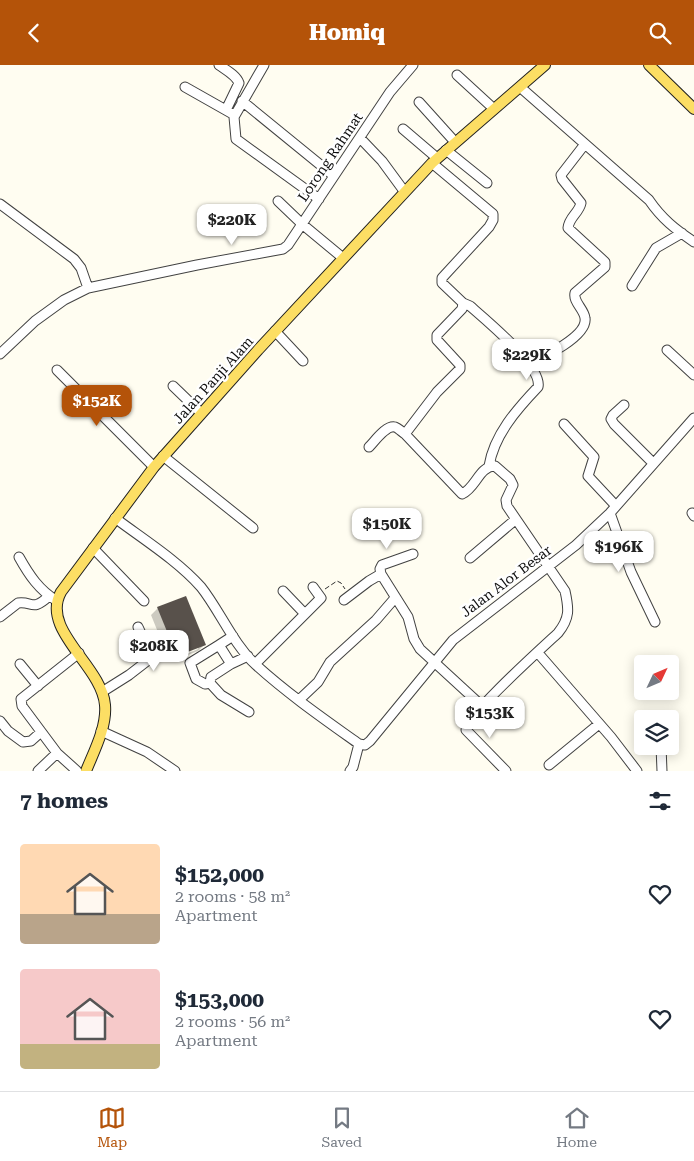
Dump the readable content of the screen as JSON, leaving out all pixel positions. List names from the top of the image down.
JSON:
{
  "streets": {
    "main road": ["Jalan Panji Alam"],
    "street": ["Lorong Rahmat", "Jalan Alor Besar"]
  },
  "north": "top right",
  "page": {
    "header": "Homiq",
    "price": [
      "$220K",
      "$229K",
      "$152K",
      "$150K",
      "$196K",
      "$208K",
      "$153K"
    ],
    "heading": "7 homes",
    "list": [
      {
        "name": "$152,000",
        "note": "2 rooms · 58 m² · Apartment"
      },
      {
        "name": "$153,000",
        "note": "2 rooms · 56 m² · Apartment"
      }
    ],
    "tabs": ["Map", "Saved", "Home"]
  }
}
